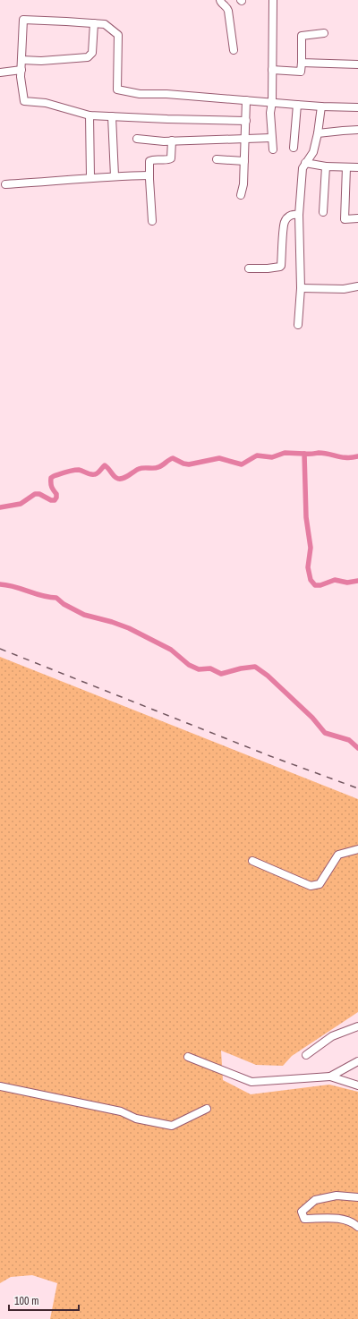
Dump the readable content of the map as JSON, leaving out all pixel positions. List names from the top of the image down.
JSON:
{
  "scale_bar": "100 m"
}
